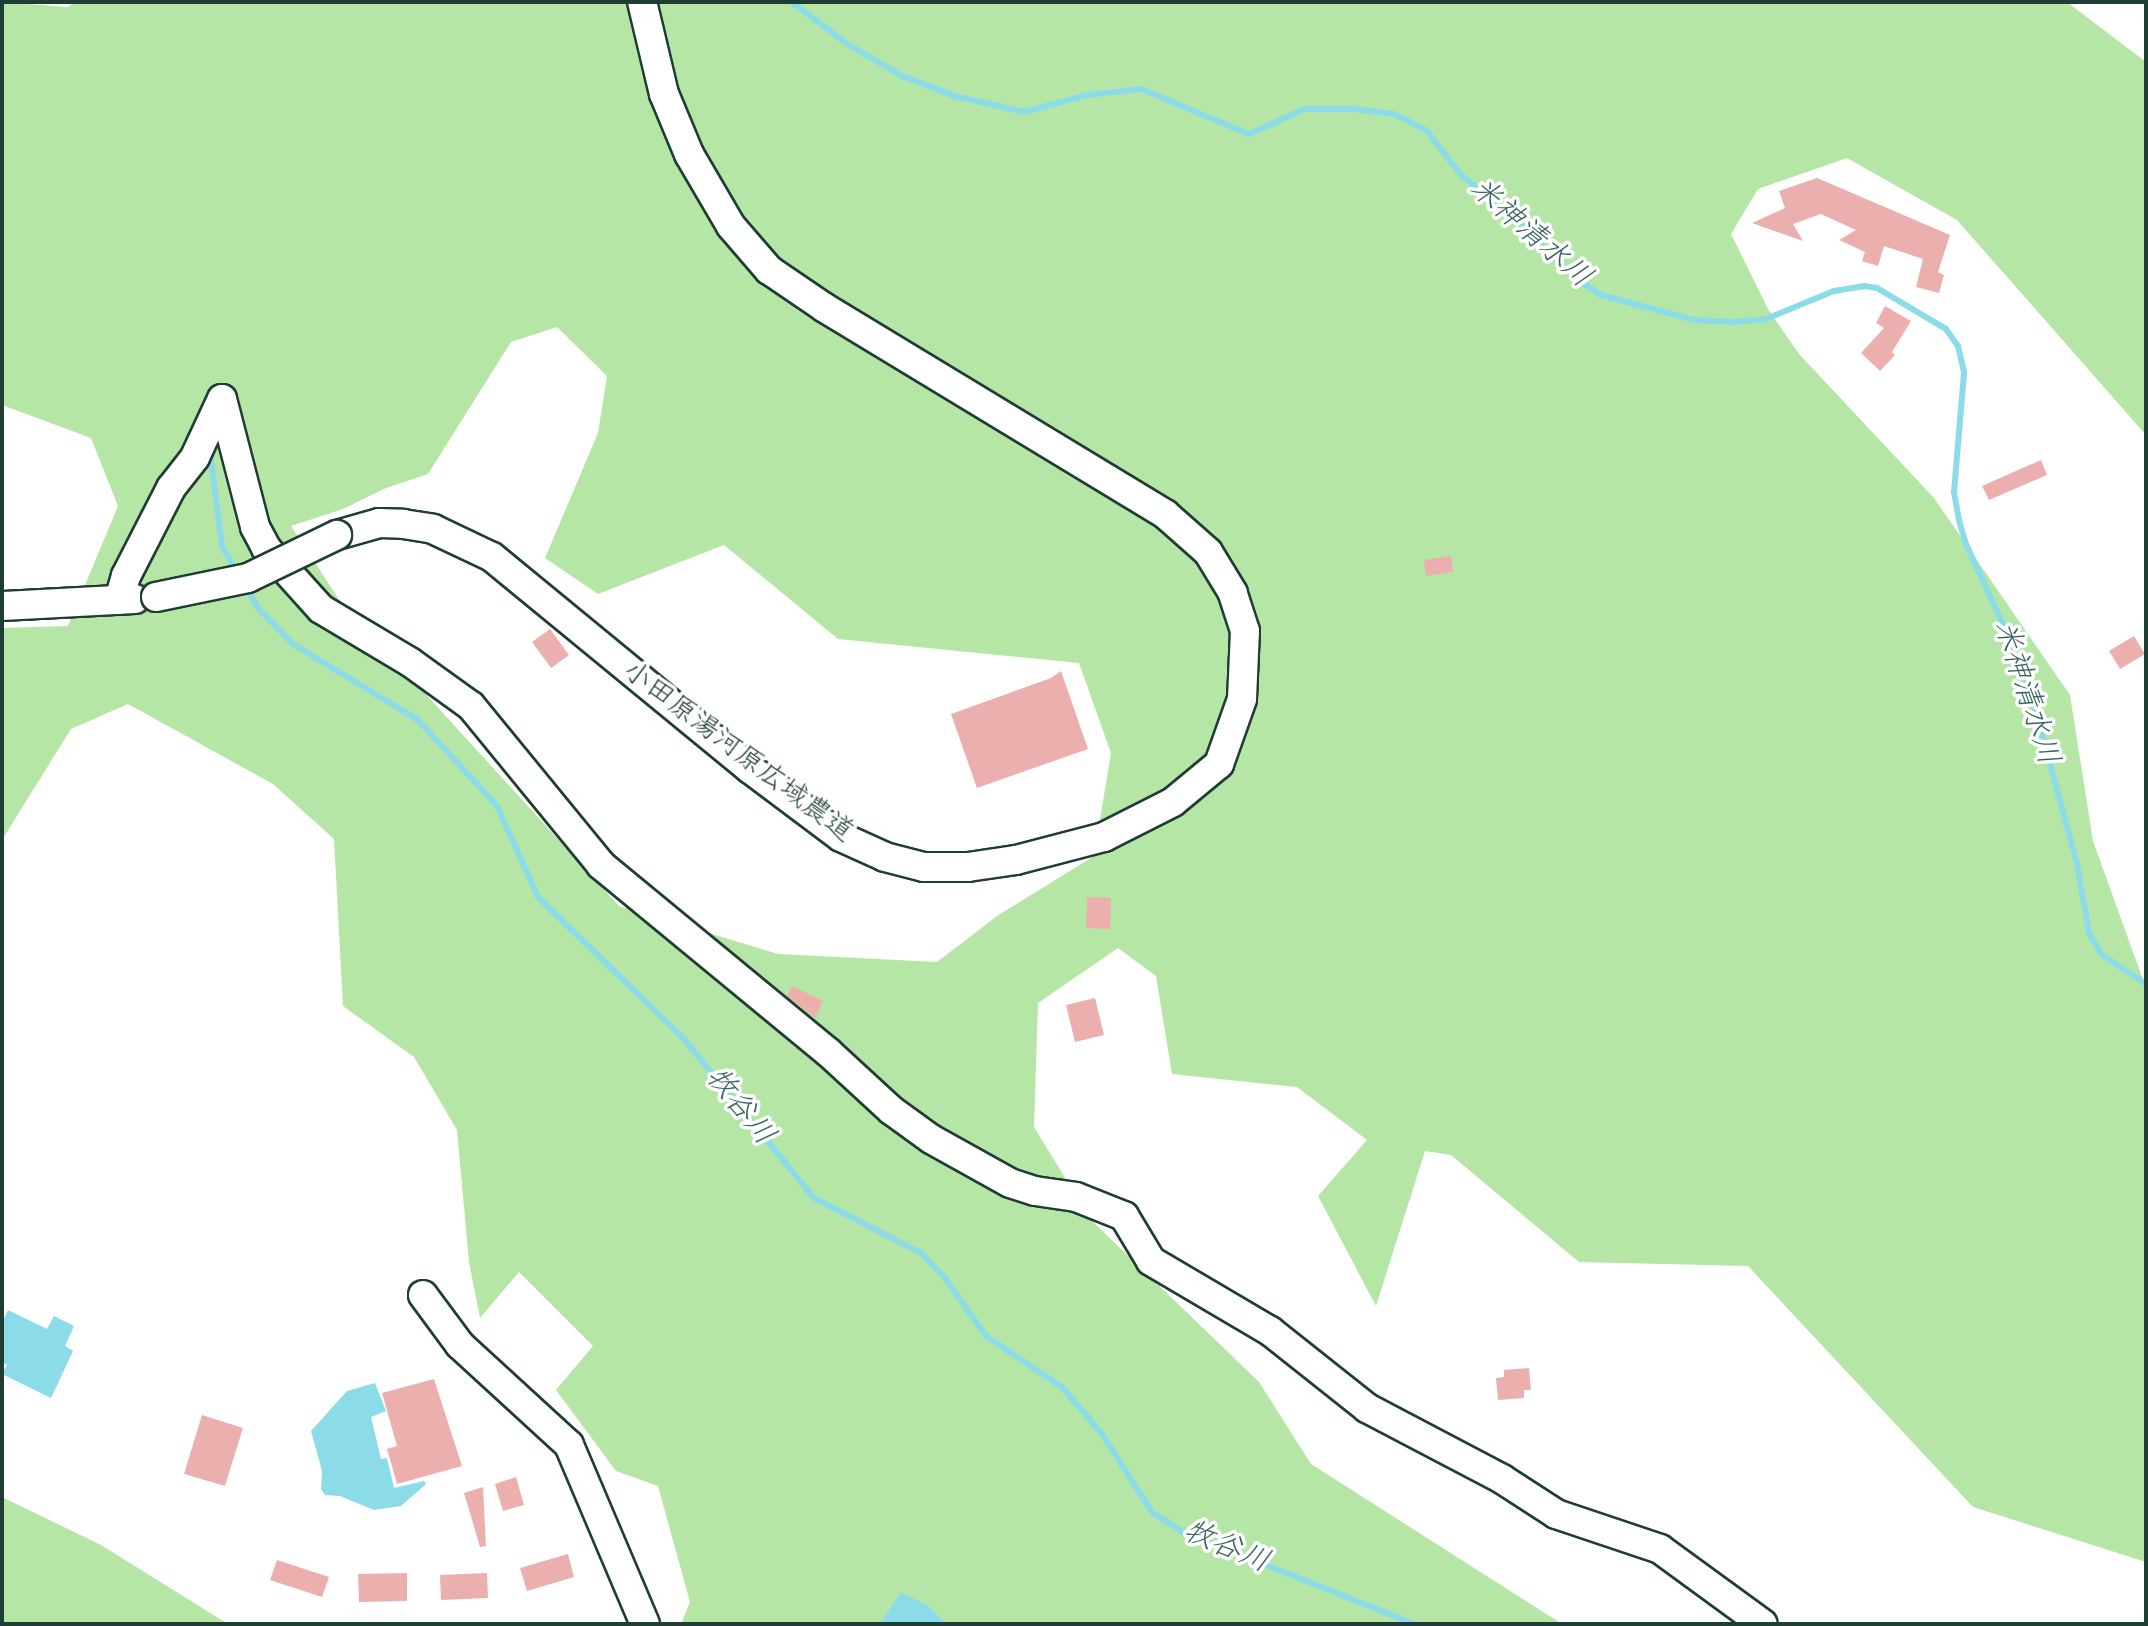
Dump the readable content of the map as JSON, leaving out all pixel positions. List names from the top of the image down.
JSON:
{
  "streets": {
    "street": ["小田原湯河原広域農道"]
  },
  "water": ["米神清水川", "牧谷川"]
}
